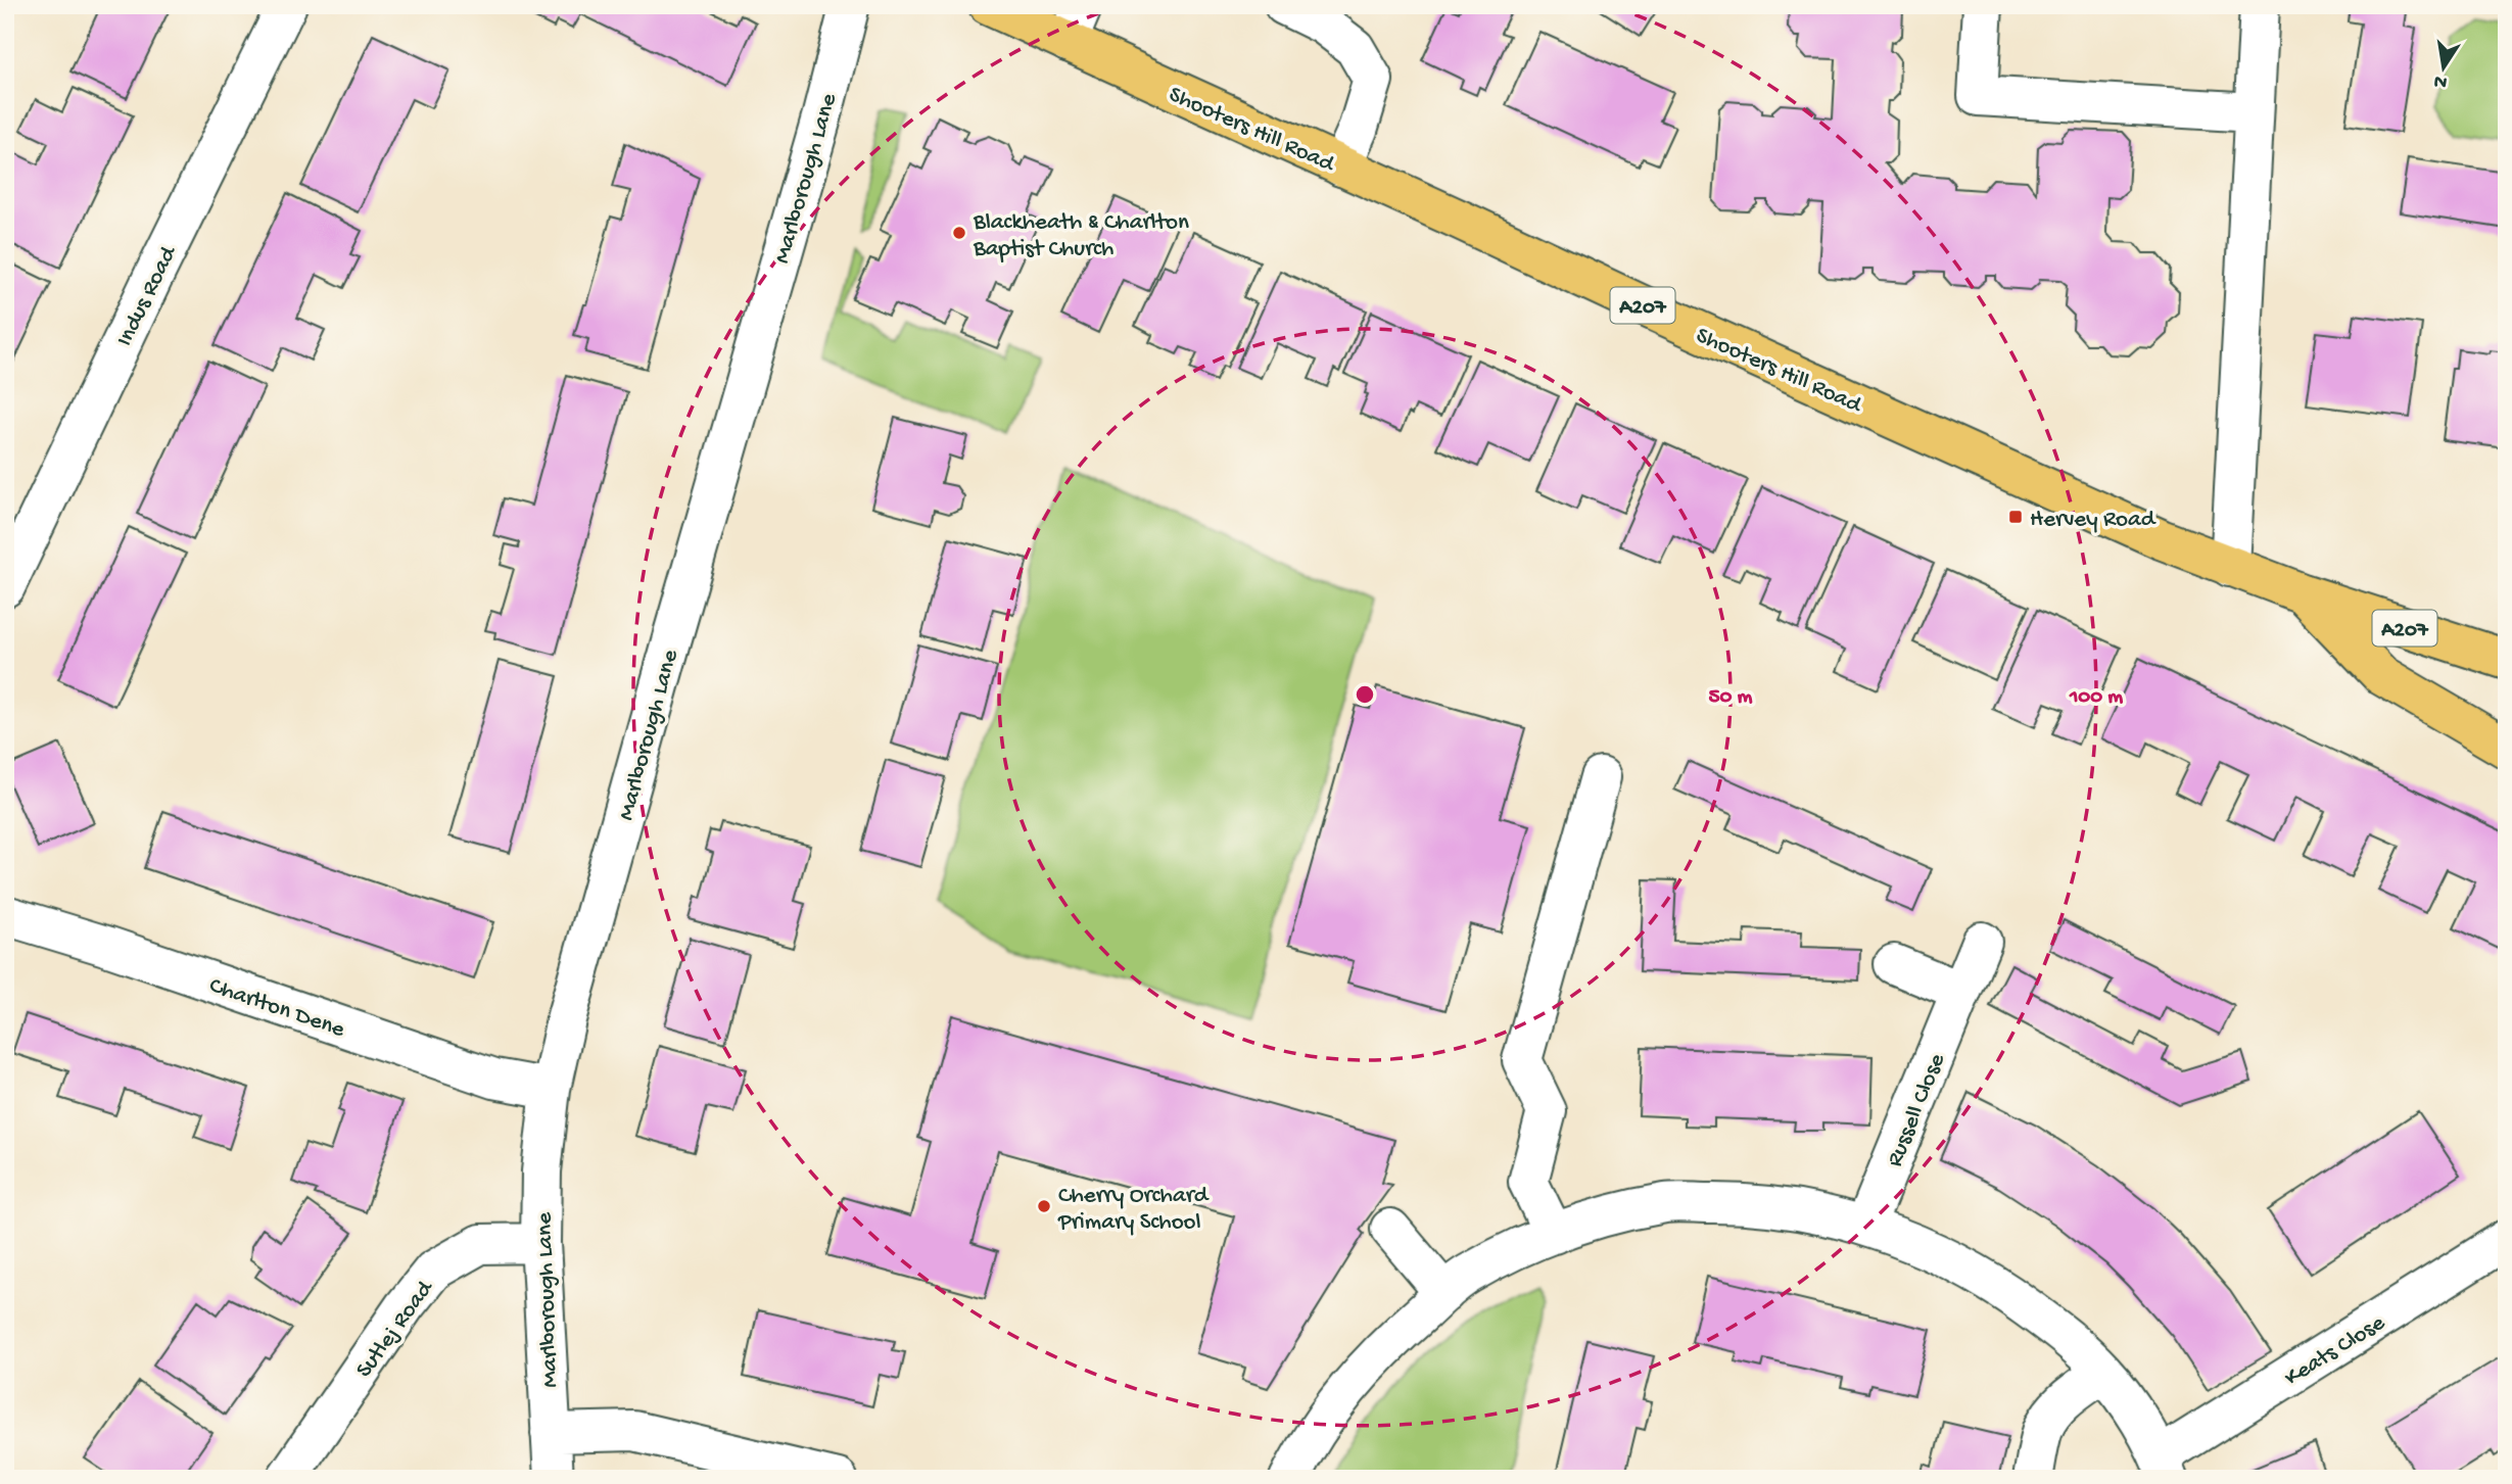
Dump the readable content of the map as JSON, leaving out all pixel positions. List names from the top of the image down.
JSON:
{
  "streets": {
    "main road": ["Shooters Hill Road", "A207"],
    "street": [
      "Marlborough Lane",
      "Indus Road",
      "Charlton Dene",
      "Russell Close",
      "Sutlej Road",
      "Keats Close"
    ]
  },
  "crossings": [
    ["Marlborough Lane", "Charlton Dene"],
    ["Marlborough Lane", "Sutlej Road"]
  ],
  "places": {
    "other": ["Blackheath & Charlton Baptist Church", "Cherry Orchard Primary School"],
    "transit": ["Hervey Road"]
  },
  "north": "bottom",
  "rings": ["50 m", "100 m"]
}
